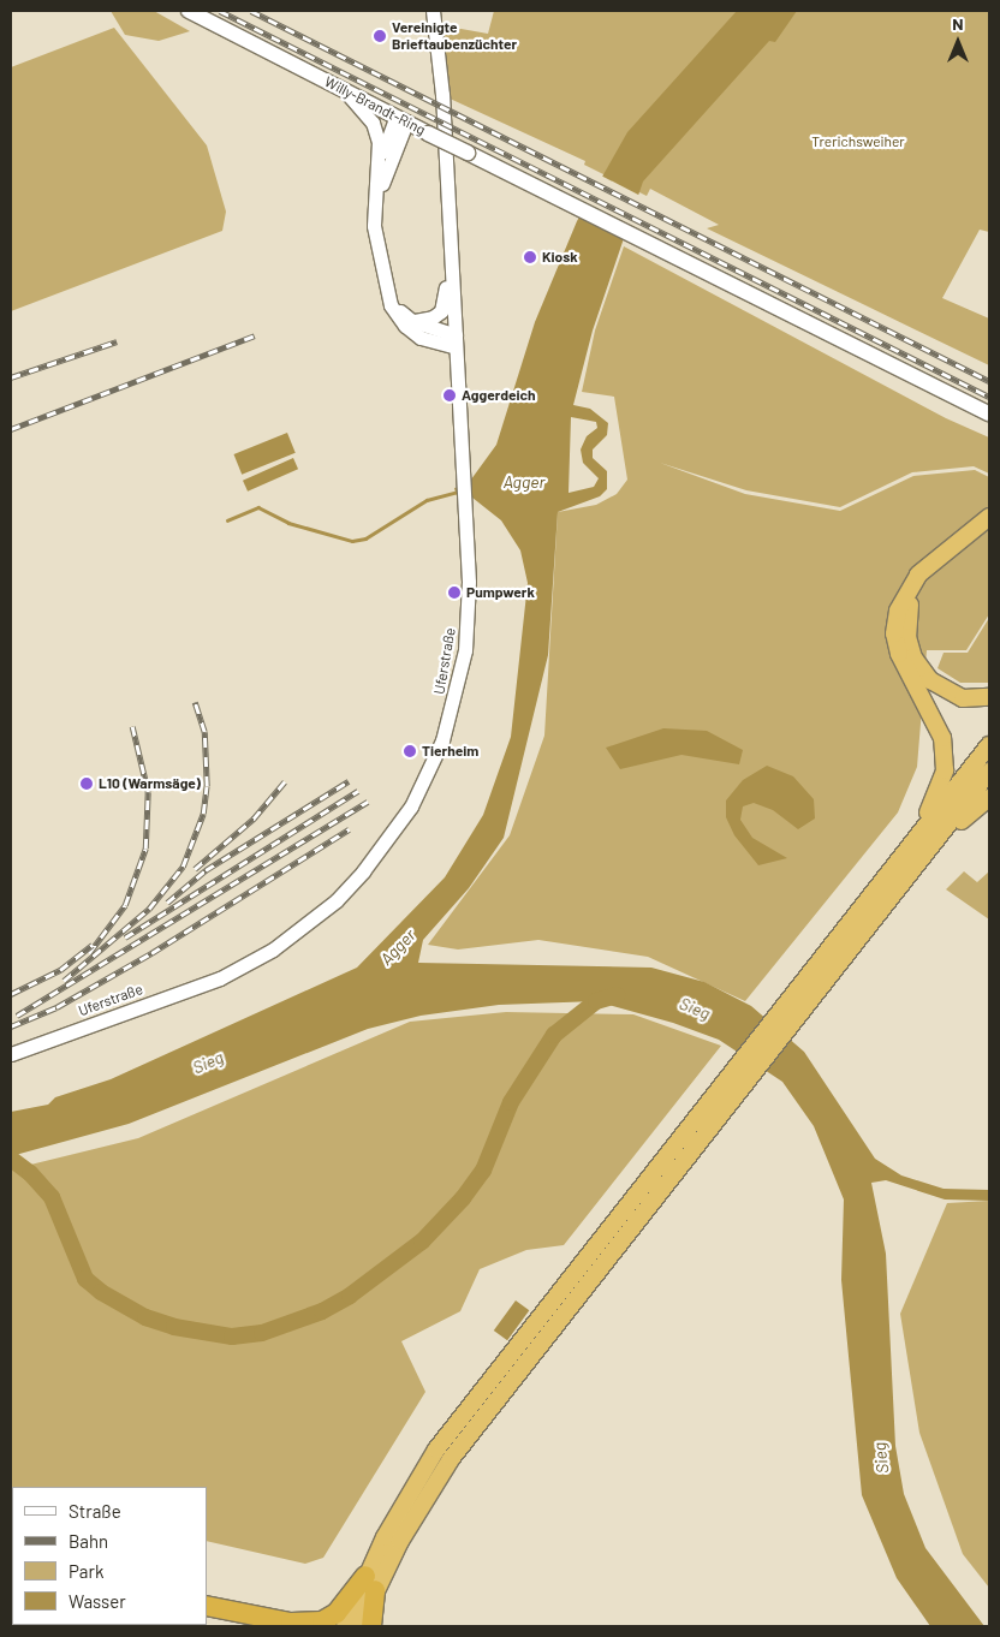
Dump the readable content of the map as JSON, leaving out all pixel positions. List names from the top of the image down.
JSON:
{
  "streets": {
    "main road": ["Willy-Brandt-Ring"],
    "street": ["Uferstraße"]
  },
  "water": ["Agger", "Sieg"],
  "parks": ["Trerichsweiher"],
  "places": [
    "Vereinigte Brieftaubenzüchter",
    "Kiosk",
    "Aggerdeich",
    "Pumpwerk",
    "Tierheim",
    "L10 (Warmsäge)"
  ],
  "legend": [
    "Straße",
    "Bahn",
    "Park",
    "Wasser"
  ],
  "north": "top"
}
